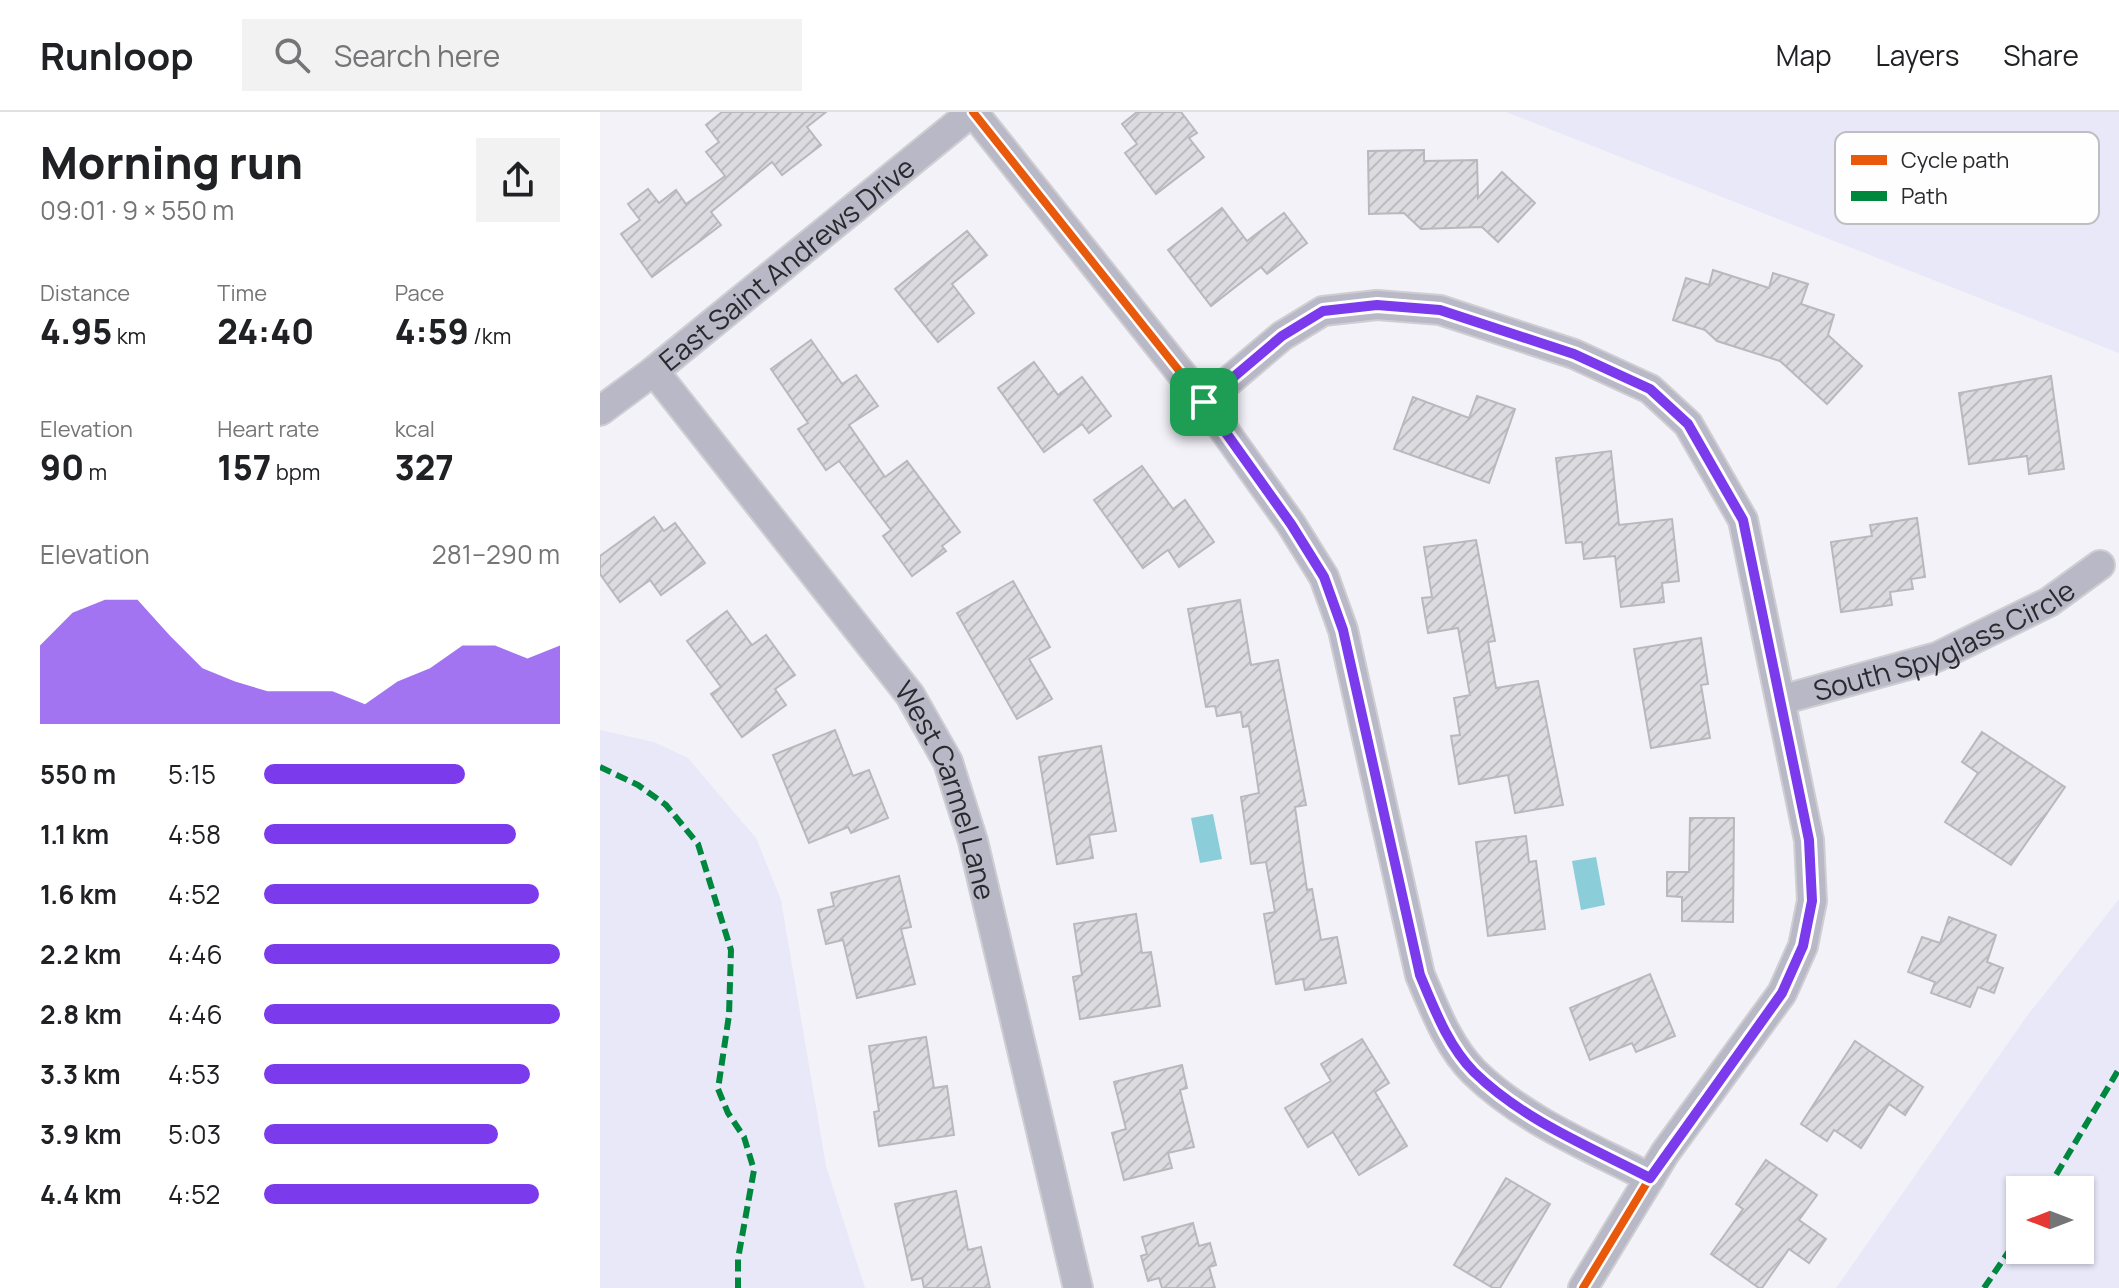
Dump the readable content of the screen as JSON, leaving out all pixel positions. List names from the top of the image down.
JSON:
{
  "streets": {
    "street": ["East Saint Andrews Drive", "South Spyglass Circle", "West Carmel Lane"]
  },
  "crossings": [
    ["East Saint Andrews Drive", "West Carmel Lane"]
  ],
  "legend": ["Cycle path", "Path"],
  "north": "left",
  "page": {
    "header": "Runloop",
    "search": "Search here",
    "nav": ["Map", "Layers", "Share"],
    "heading": ["Morning run", "09:01 · 9 × 550 m"],
    "stats": [
      ["Distance", "4.95 km"],
      ["Time", "24:40"],
      ["Pace", "4:59 /km"],
      ["Elevation", "90 m"],
      ["Heart rate", "157 bpm"],
      ["kcal", "327"]
    ],
    "chart": ["Elevation", "281–290 m"],
    "list": [
      {
        "name": "550 m",
        "note": "5:15"
      },
      {
        "name": "1.1 km",
        "note": "4:58"
      },
      {
        "name": "1.6 km",
        "note": "4:52"
      },
      {
        "name": "2.2 km",
        "note": "4:46"
      },
      {
        "name": "2.8 km",
        "note": "4:46"
      },
      {
        "name": "3.3 km",
        "note": "4:53"
      },
      {
        "name": "3.9 km",
        "note": "5:03"
      },
      {
        "name": "4.4 km",
        "note": "4:52"
      }
    ]
  }
}
